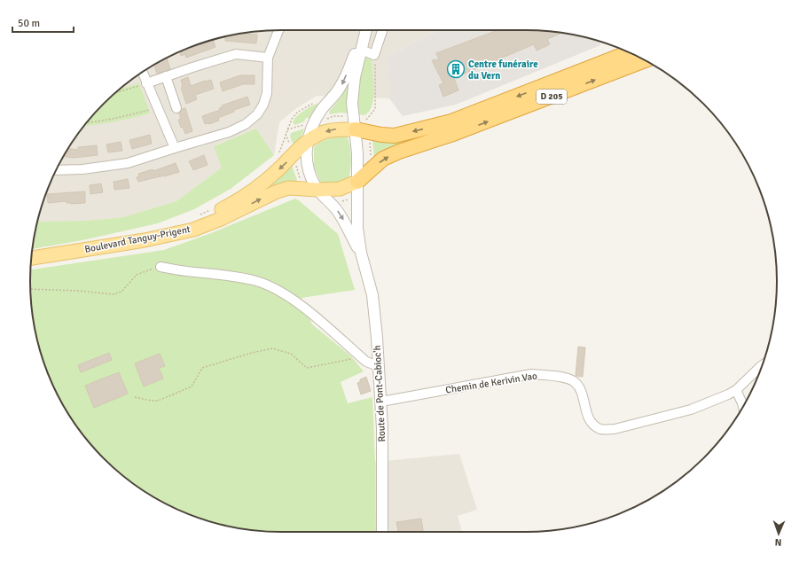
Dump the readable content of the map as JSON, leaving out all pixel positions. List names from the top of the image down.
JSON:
{
  "streets": {
    "highway": ["D 205"],
    "main road": ["Boulevard Tanguy-Prigent"],
    "street": ["Chemin de Kerivin Vao", "Route de Pont-Cabioc'h"]
  },
  "crossings": [
    ["D 205", "Boulevard Tanguy-Prigent"],
    ["D 205", "Route de Pont-Cabioc'h"],
    ["Boulevard Tanguy-Prigent", "Route de Pont-Cabioc'h"],
    ["Chemin de Kerivin Vao", "Route de Pont-Cabioc'h"]
  ],
  "places": {
    "building": ["Centre funéraire du Vern"]
  },
  "scale_bar": "50 m",
  "north": "bottom"
}
